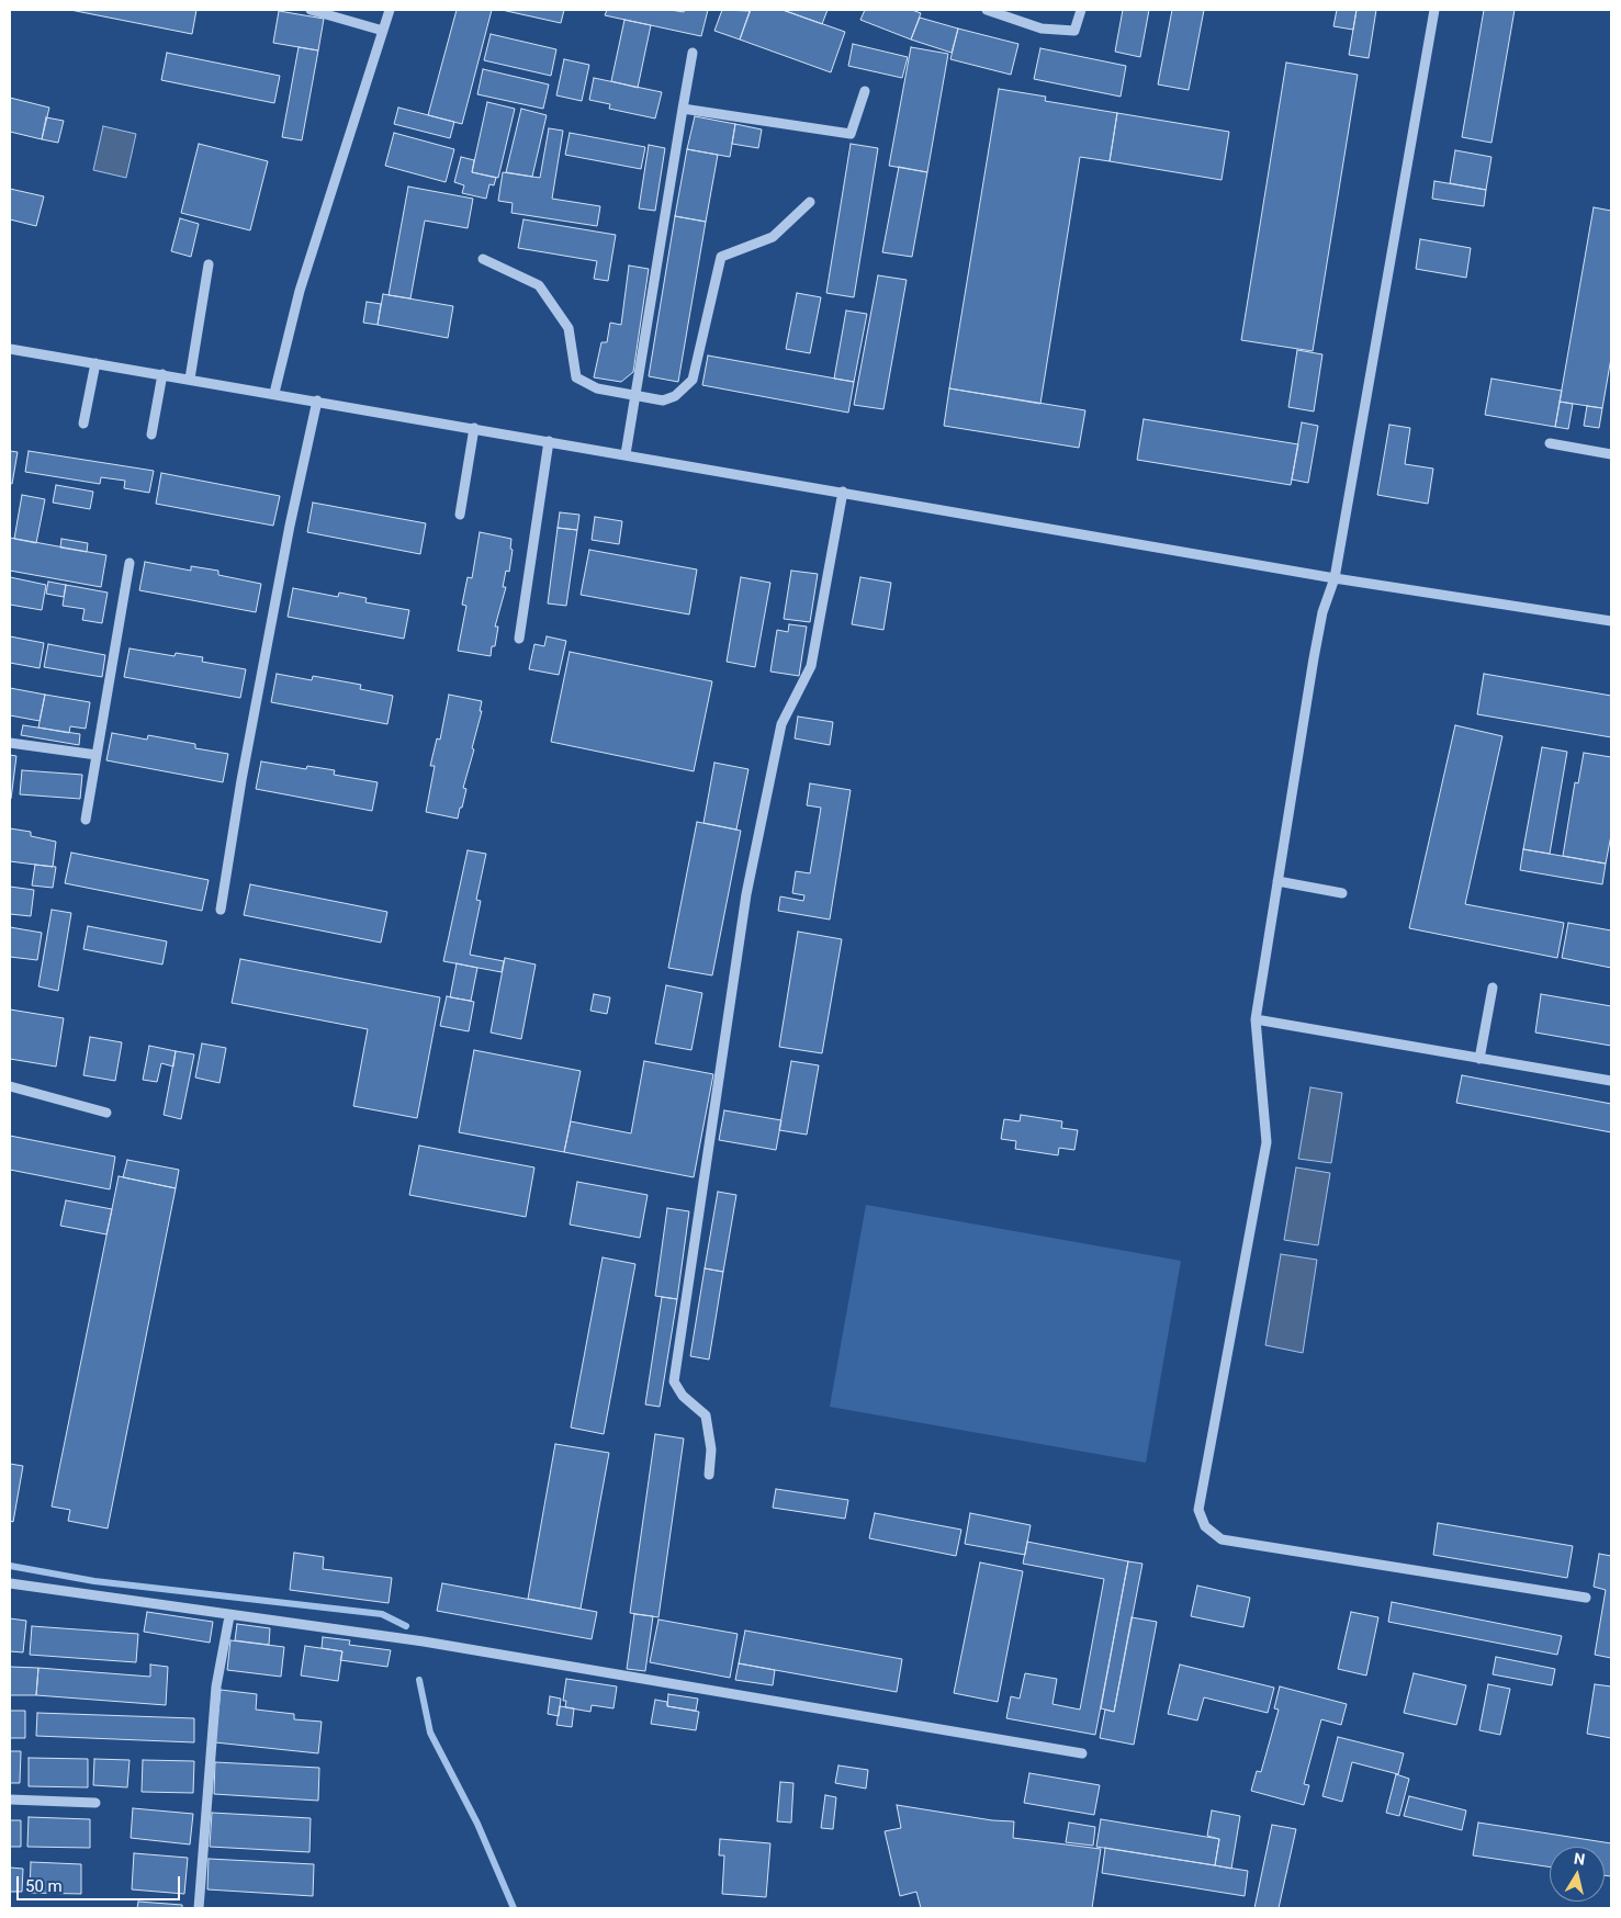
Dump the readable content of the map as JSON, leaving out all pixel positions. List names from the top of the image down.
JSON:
{
  "scale_bar": "50 m",
  "north": "top"
}
